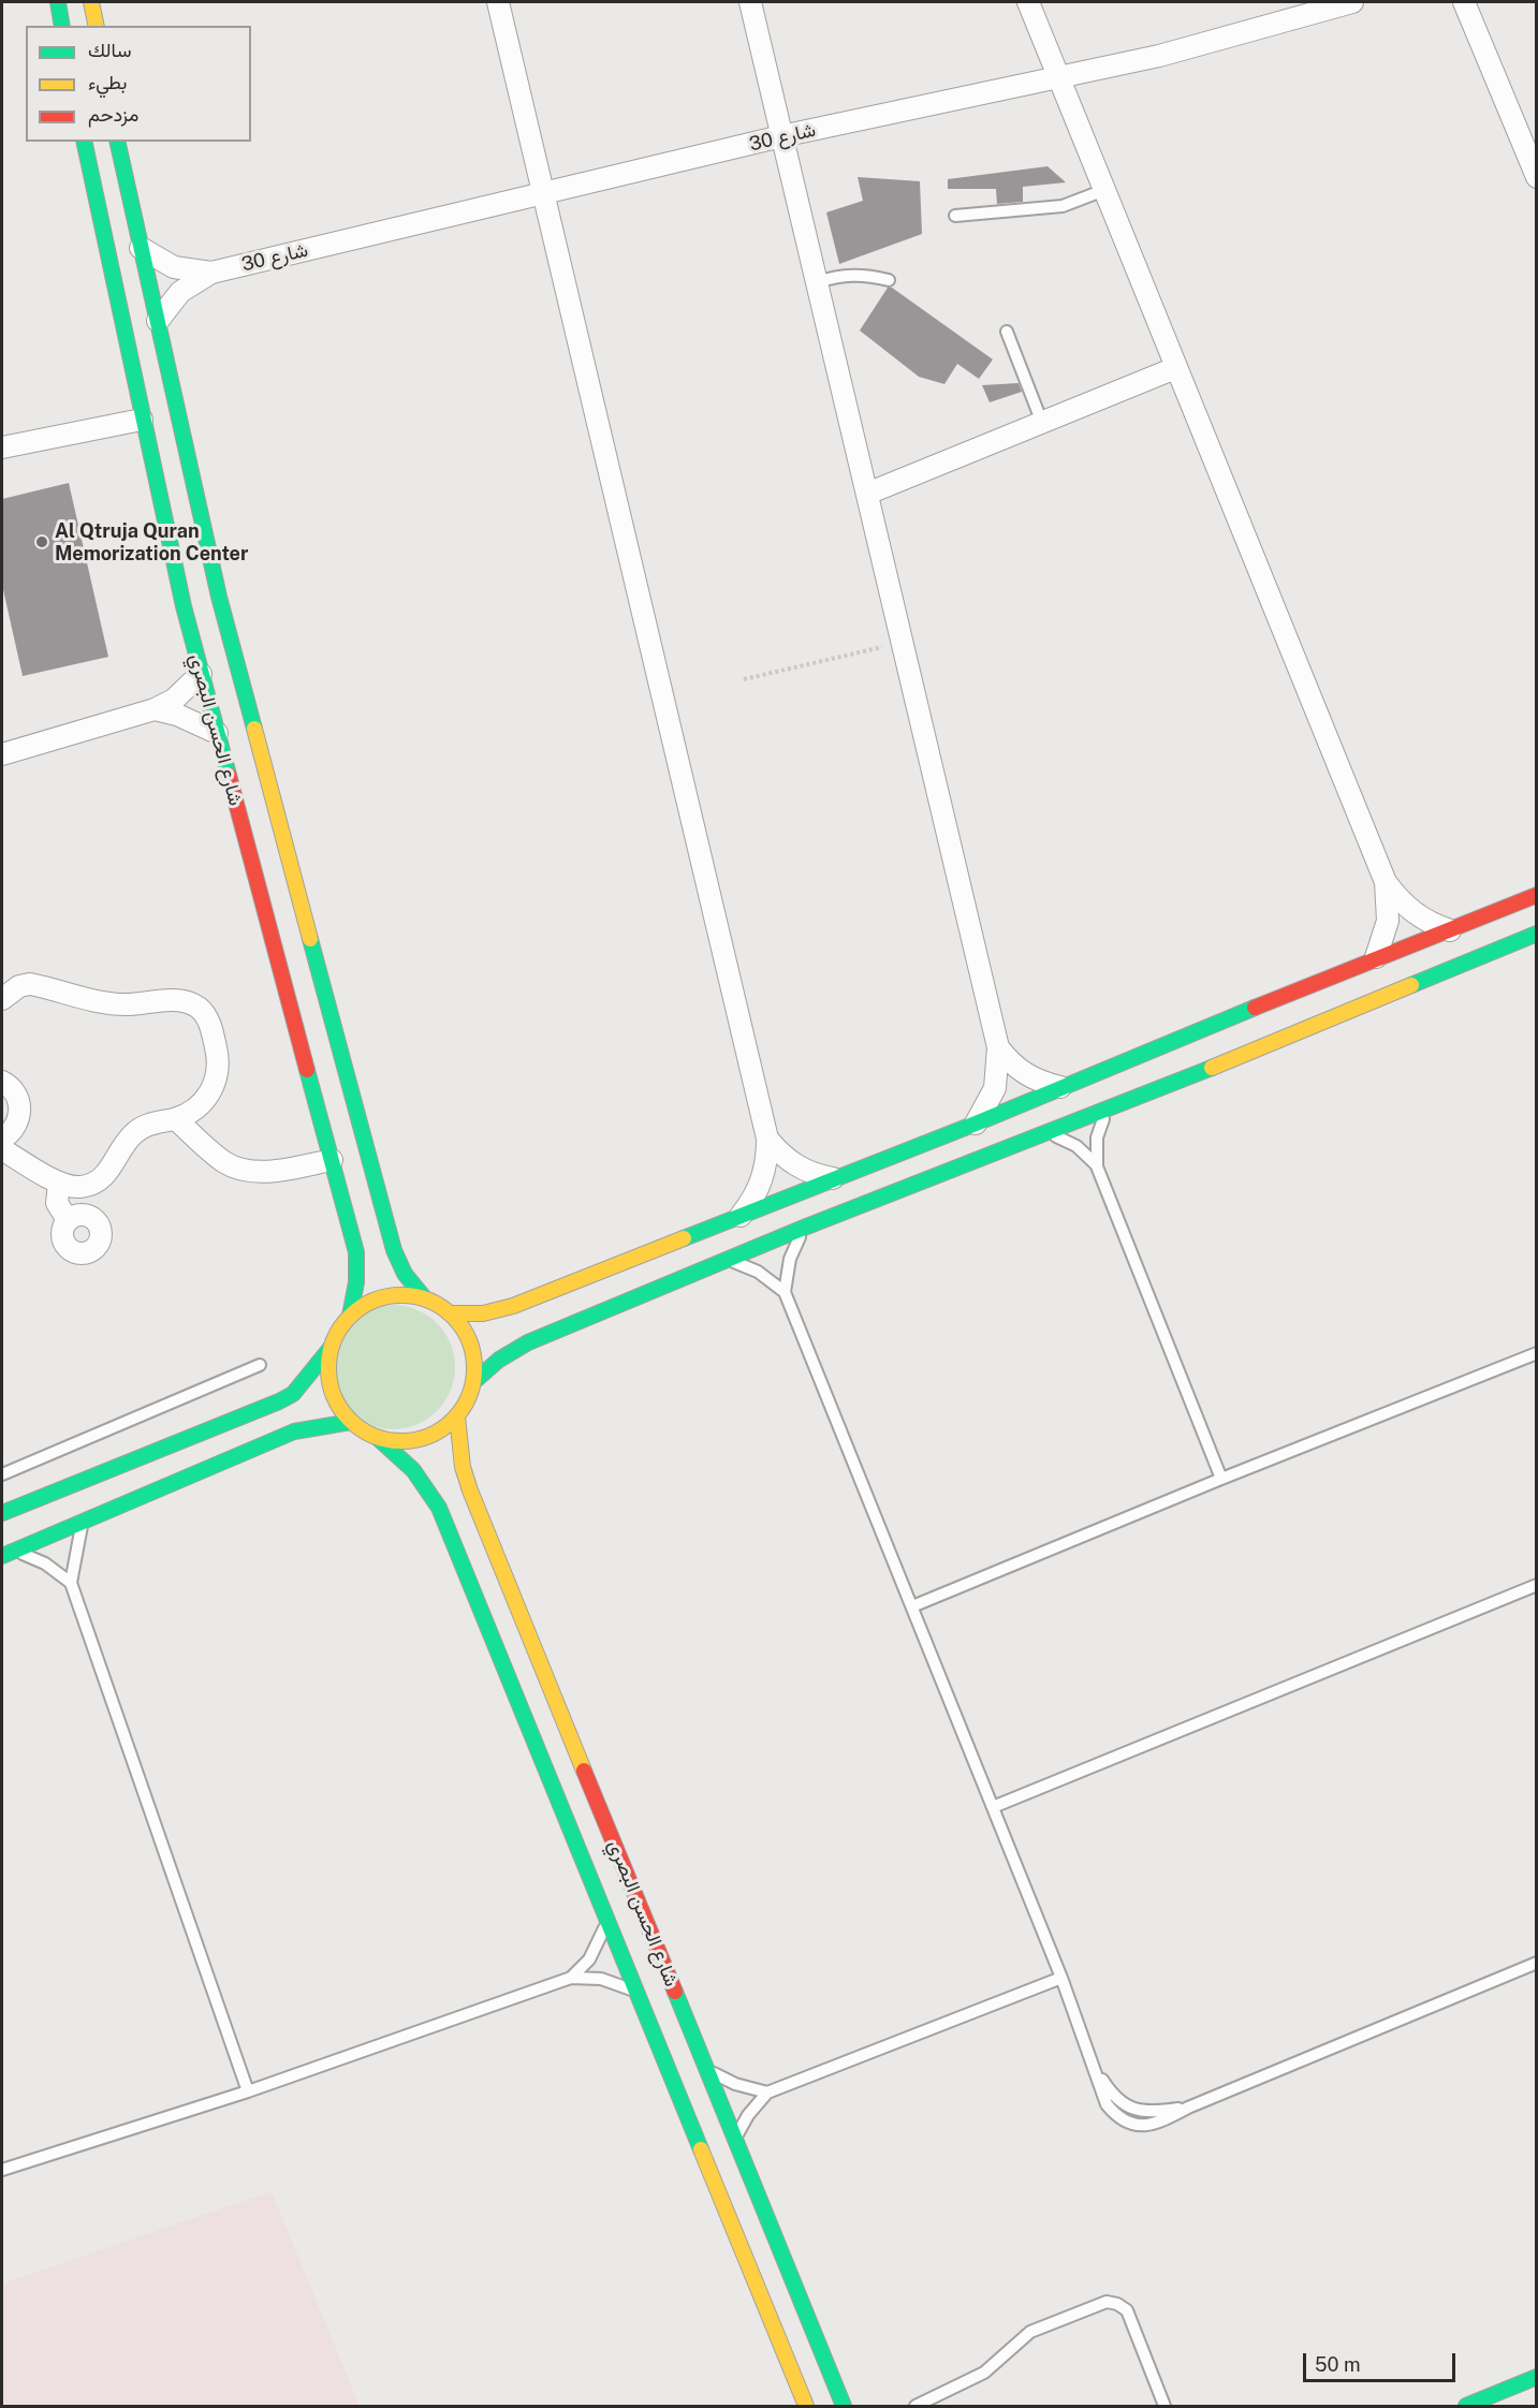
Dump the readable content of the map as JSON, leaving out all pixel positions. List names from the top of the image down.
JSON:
{
  "streets": {
    "street": ["شارع 30", "شارع الحسن البصري"]
  },
  "crossings": [
    ["شارع 30", "شارع الحسن البصري"]
  ],
  "places": ["Al Qtruja Quran Memorization Center"],
  "legend": ["سالك", "بطيء", "مزدحم"],
  "scale_bar": "50 m"
}
